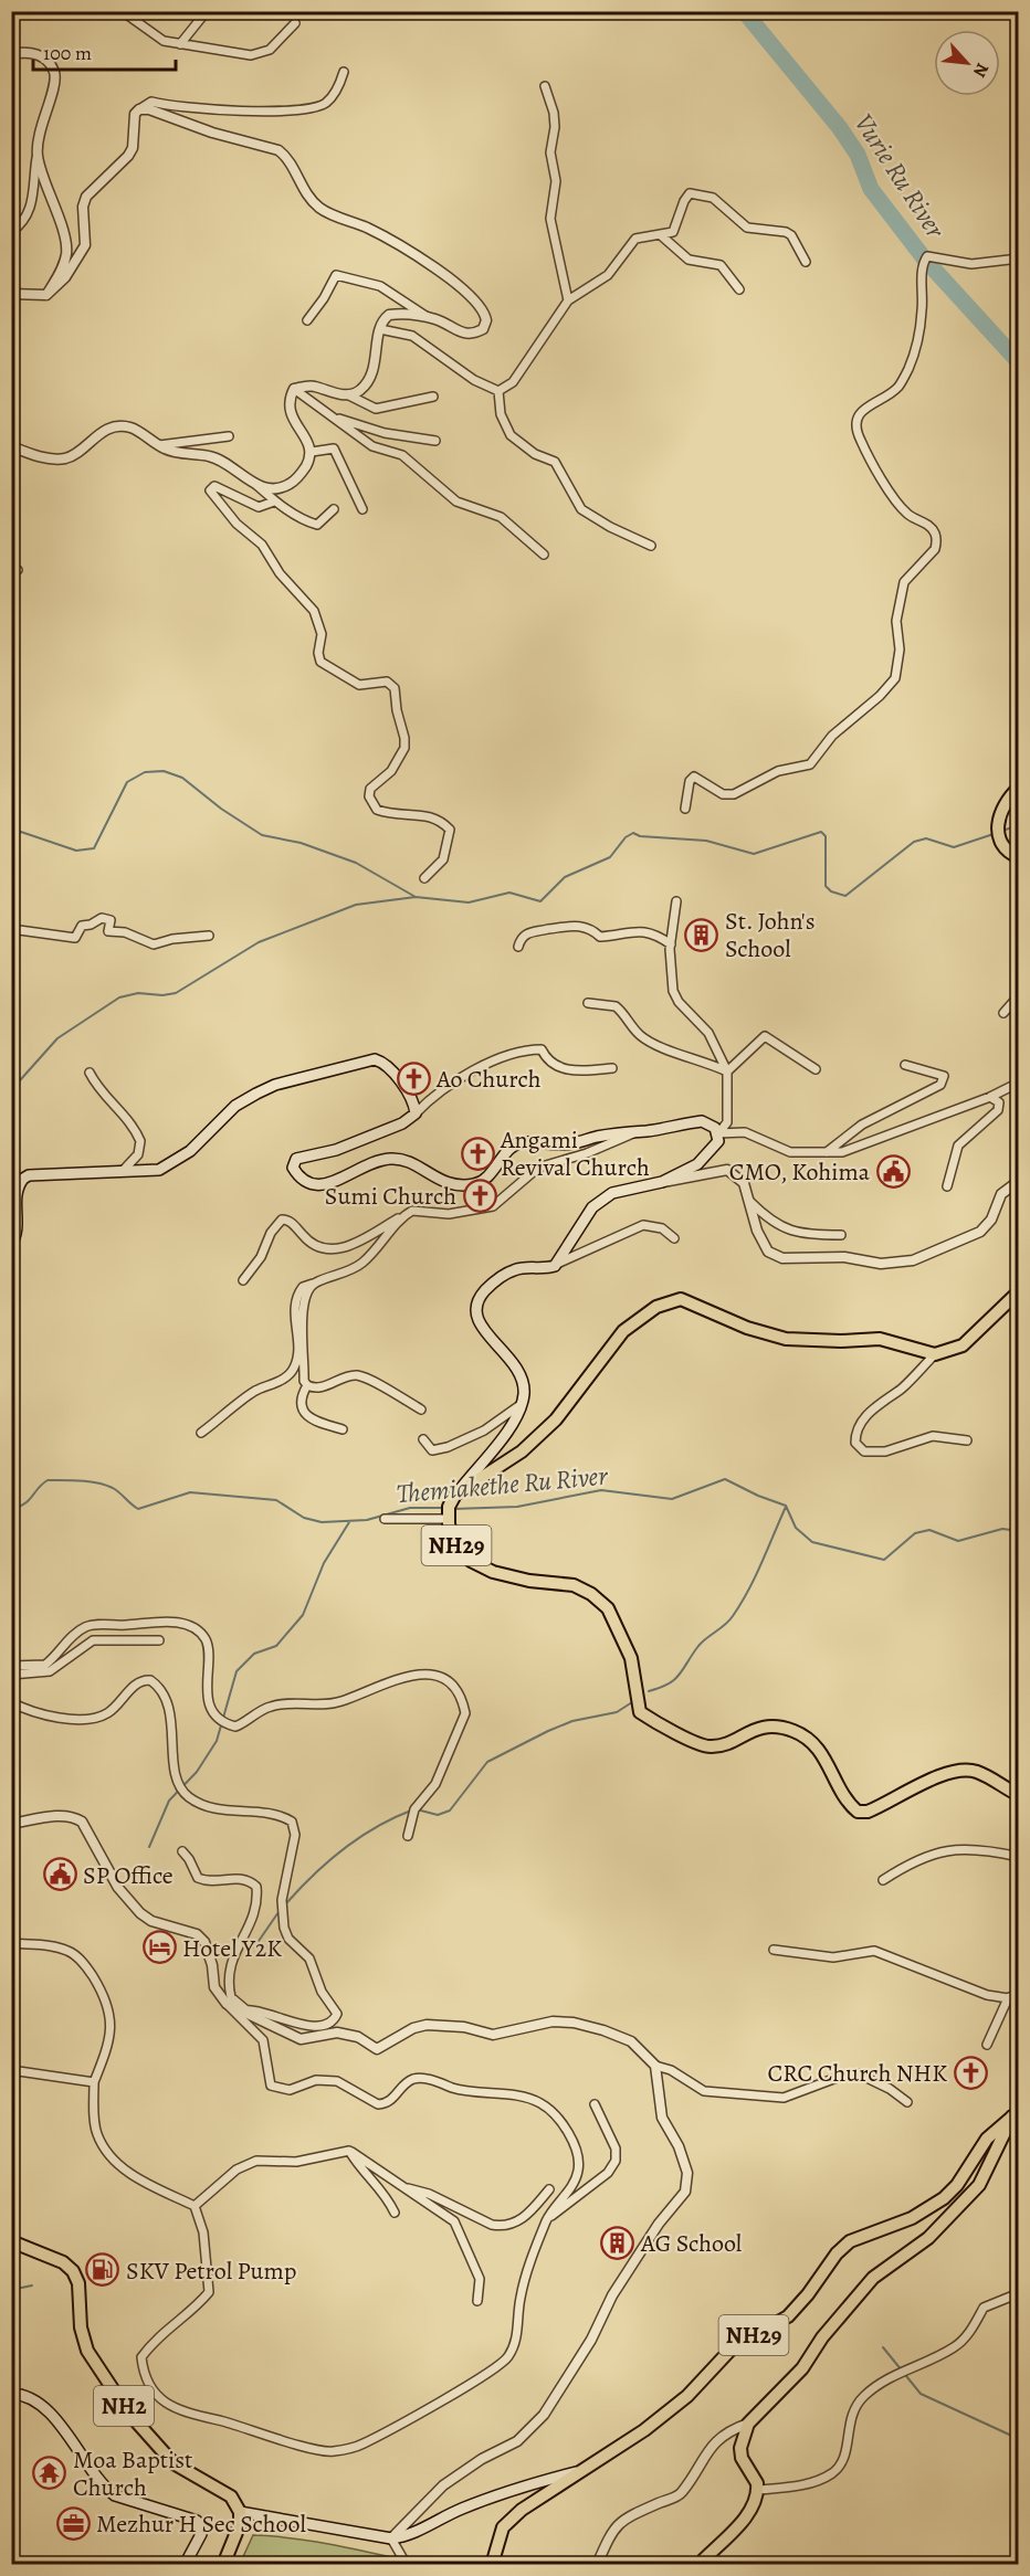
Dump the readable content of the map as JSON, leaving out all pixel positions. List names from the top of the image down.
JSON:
{
  "streets": {
    "main road": ["NH29", "NH2"]
  },
  "water": ["Vurie Ru River", "Themiakethe Ru River"],
  "places": {
    "building": ["St. John's School", "AG School"],
    "church": [
      "Ao Church",
      "Angami Revival Church",
      "Sumi Church",
      "CRC Church NHK"
    ],
    "public building": ["CMO, Kohima", "SP Office"],
    "hotel": ["Hotel Y2K"],
    "fuel station": ["SKV Petrol Pump"],
    "temple": ["Moa Baptist Church"],
    "office": ["Mezhur H Sec School"]
  },
  "scale_bar": "100 m",
  "north": "bottom right"
}
